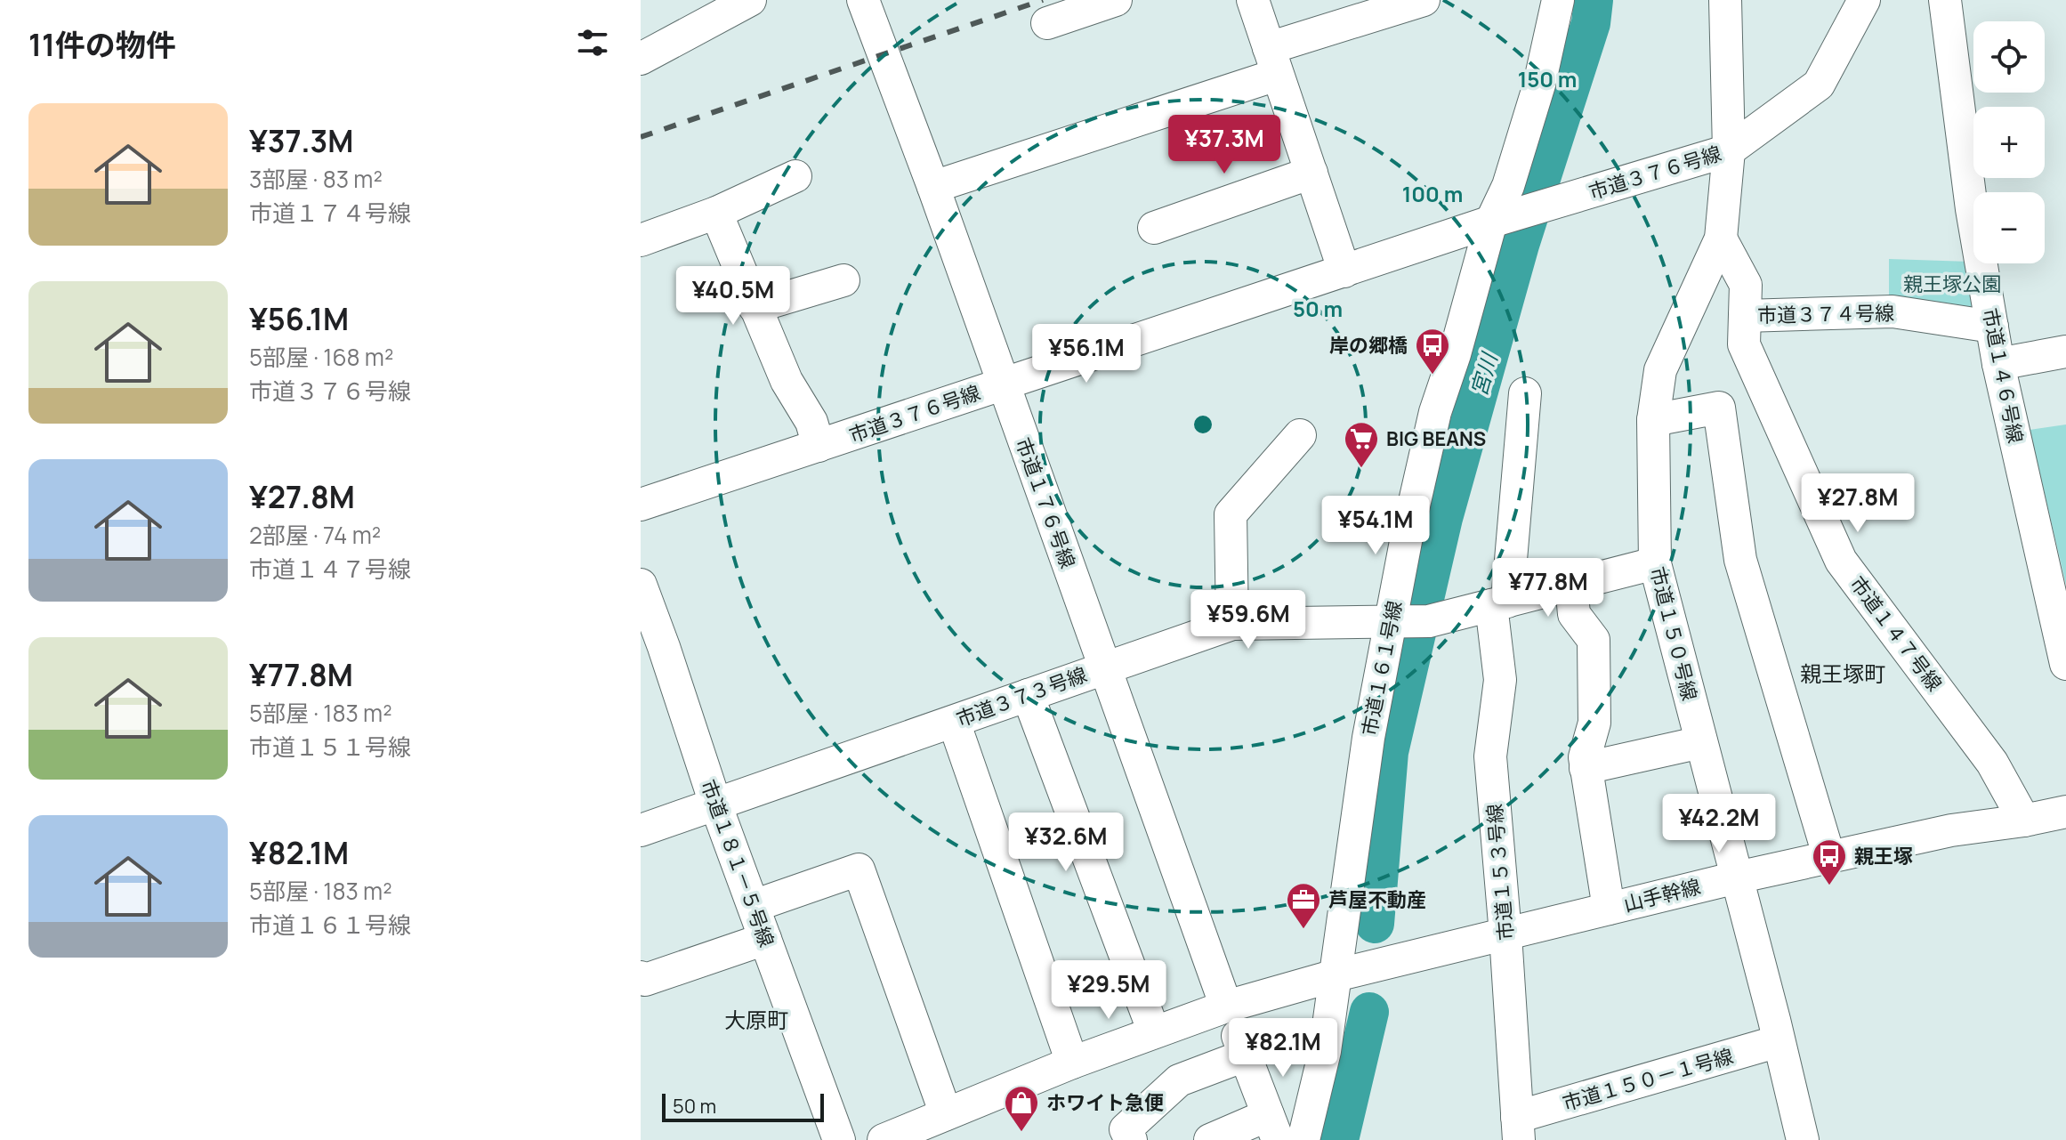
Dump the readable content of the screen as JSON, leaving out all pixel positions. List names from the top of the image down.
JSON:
{
  "streets": {
    "street": [
      "市道３７６号線",
      "市道３７４号線",
      "市道１４６号線",
      "市道１７６号線",
      "市道１５０号線",
      "市道１４７号線",
      "市道１６１号線",
      "市道３７３号線",
      "市道１８１－５号線",
      "市道１５３号線",
      "山手幹線",
      "市道１５０－１号線"
    ]
  },
  "crossings": [
    ["市道３７６号線", "市道１７６号線"],
    ["市道３７６号線", "市道１５０号線"],
    ["市道３７６号線", "市道１６１号線"],
    ["市道３７４号線", "市道１４６号線"],
    ["市道３７４号線", "市道１４７号線"],
    ["市道１７６号線", "市道３７３号線"],
    ["市道１７６号線", "山手幹線"],
    ["市道１５０号線", "市道１４７号線"],
    ["市道１５０号線", "市道３７３号線"],
    ["市道１５０号線", "山手幹線"],
    ["市道１５０号線", "市道１５０－１号線"],
    ["市道１４７号線", "山手幹線"],
    ["市道１６１号線", "市道３７３号線"],
    ["市道１６１号線", "山手幹線"],
    ["市道３７３号線", "市道１８１－５号線"],
    ["市道３７３号線", "市道１５３号線"],
    ["市道１５３号線", "山手幹線"],
    ["市道１５３号線", "市道１５０－１号線"]
  ],
  "districts": ["親王塚町", "大原町"],
  "water": ["宮川"],
  "parks": ["親王塚公園"],
  "places": {
    "bus stop": ["岸の郷橋", "親王塚"],
    "supermarket": ["BIG BEANS"],
    "office": ["芦屋不動産"],
    "shop": ["ホワイト急便"]
  },
  "scale_bar": "50 m",
  "page": {
    "heading": "11件の物件",
    "map_buttons": ["+", "−"],
    "list": [
      {
        "name": "¥37.3M",
        "note": "3部屋 · 83 m² · 市道１７４号線"
      },
      {
        "name": "¥56.1M",
        "note": "5部屋 · 168 m² · 市道３７６号線"
      },
      {
        "name": "¥27.8M",
        "note": "2部屋 · 74 m² · 市道１４７号線"
      },
      {
        "name": "¥77.8M",
        "note": "5部屋 · 183 m² · 市道１５１号線"
      },
      {
        "name": "¥82.1M",
        "note": "5部屋 · 183 m² · 市道１６１号線"
      }
    ],
    "price": [
      "¥37.3M",
      "¥40.5M",
      "¥56.1M",
      "¥27.8M",
      "¥54.1M",
      "¥77.8M",
      "¥59.6M",
      "¥42.2M",
      "¥32.6M",
      "¥29.5M",
      "¥82.1M"
    ],
    "scale": "50 m"
  },
  "rings": ["150 m", "100 m", "50 m"]
}
